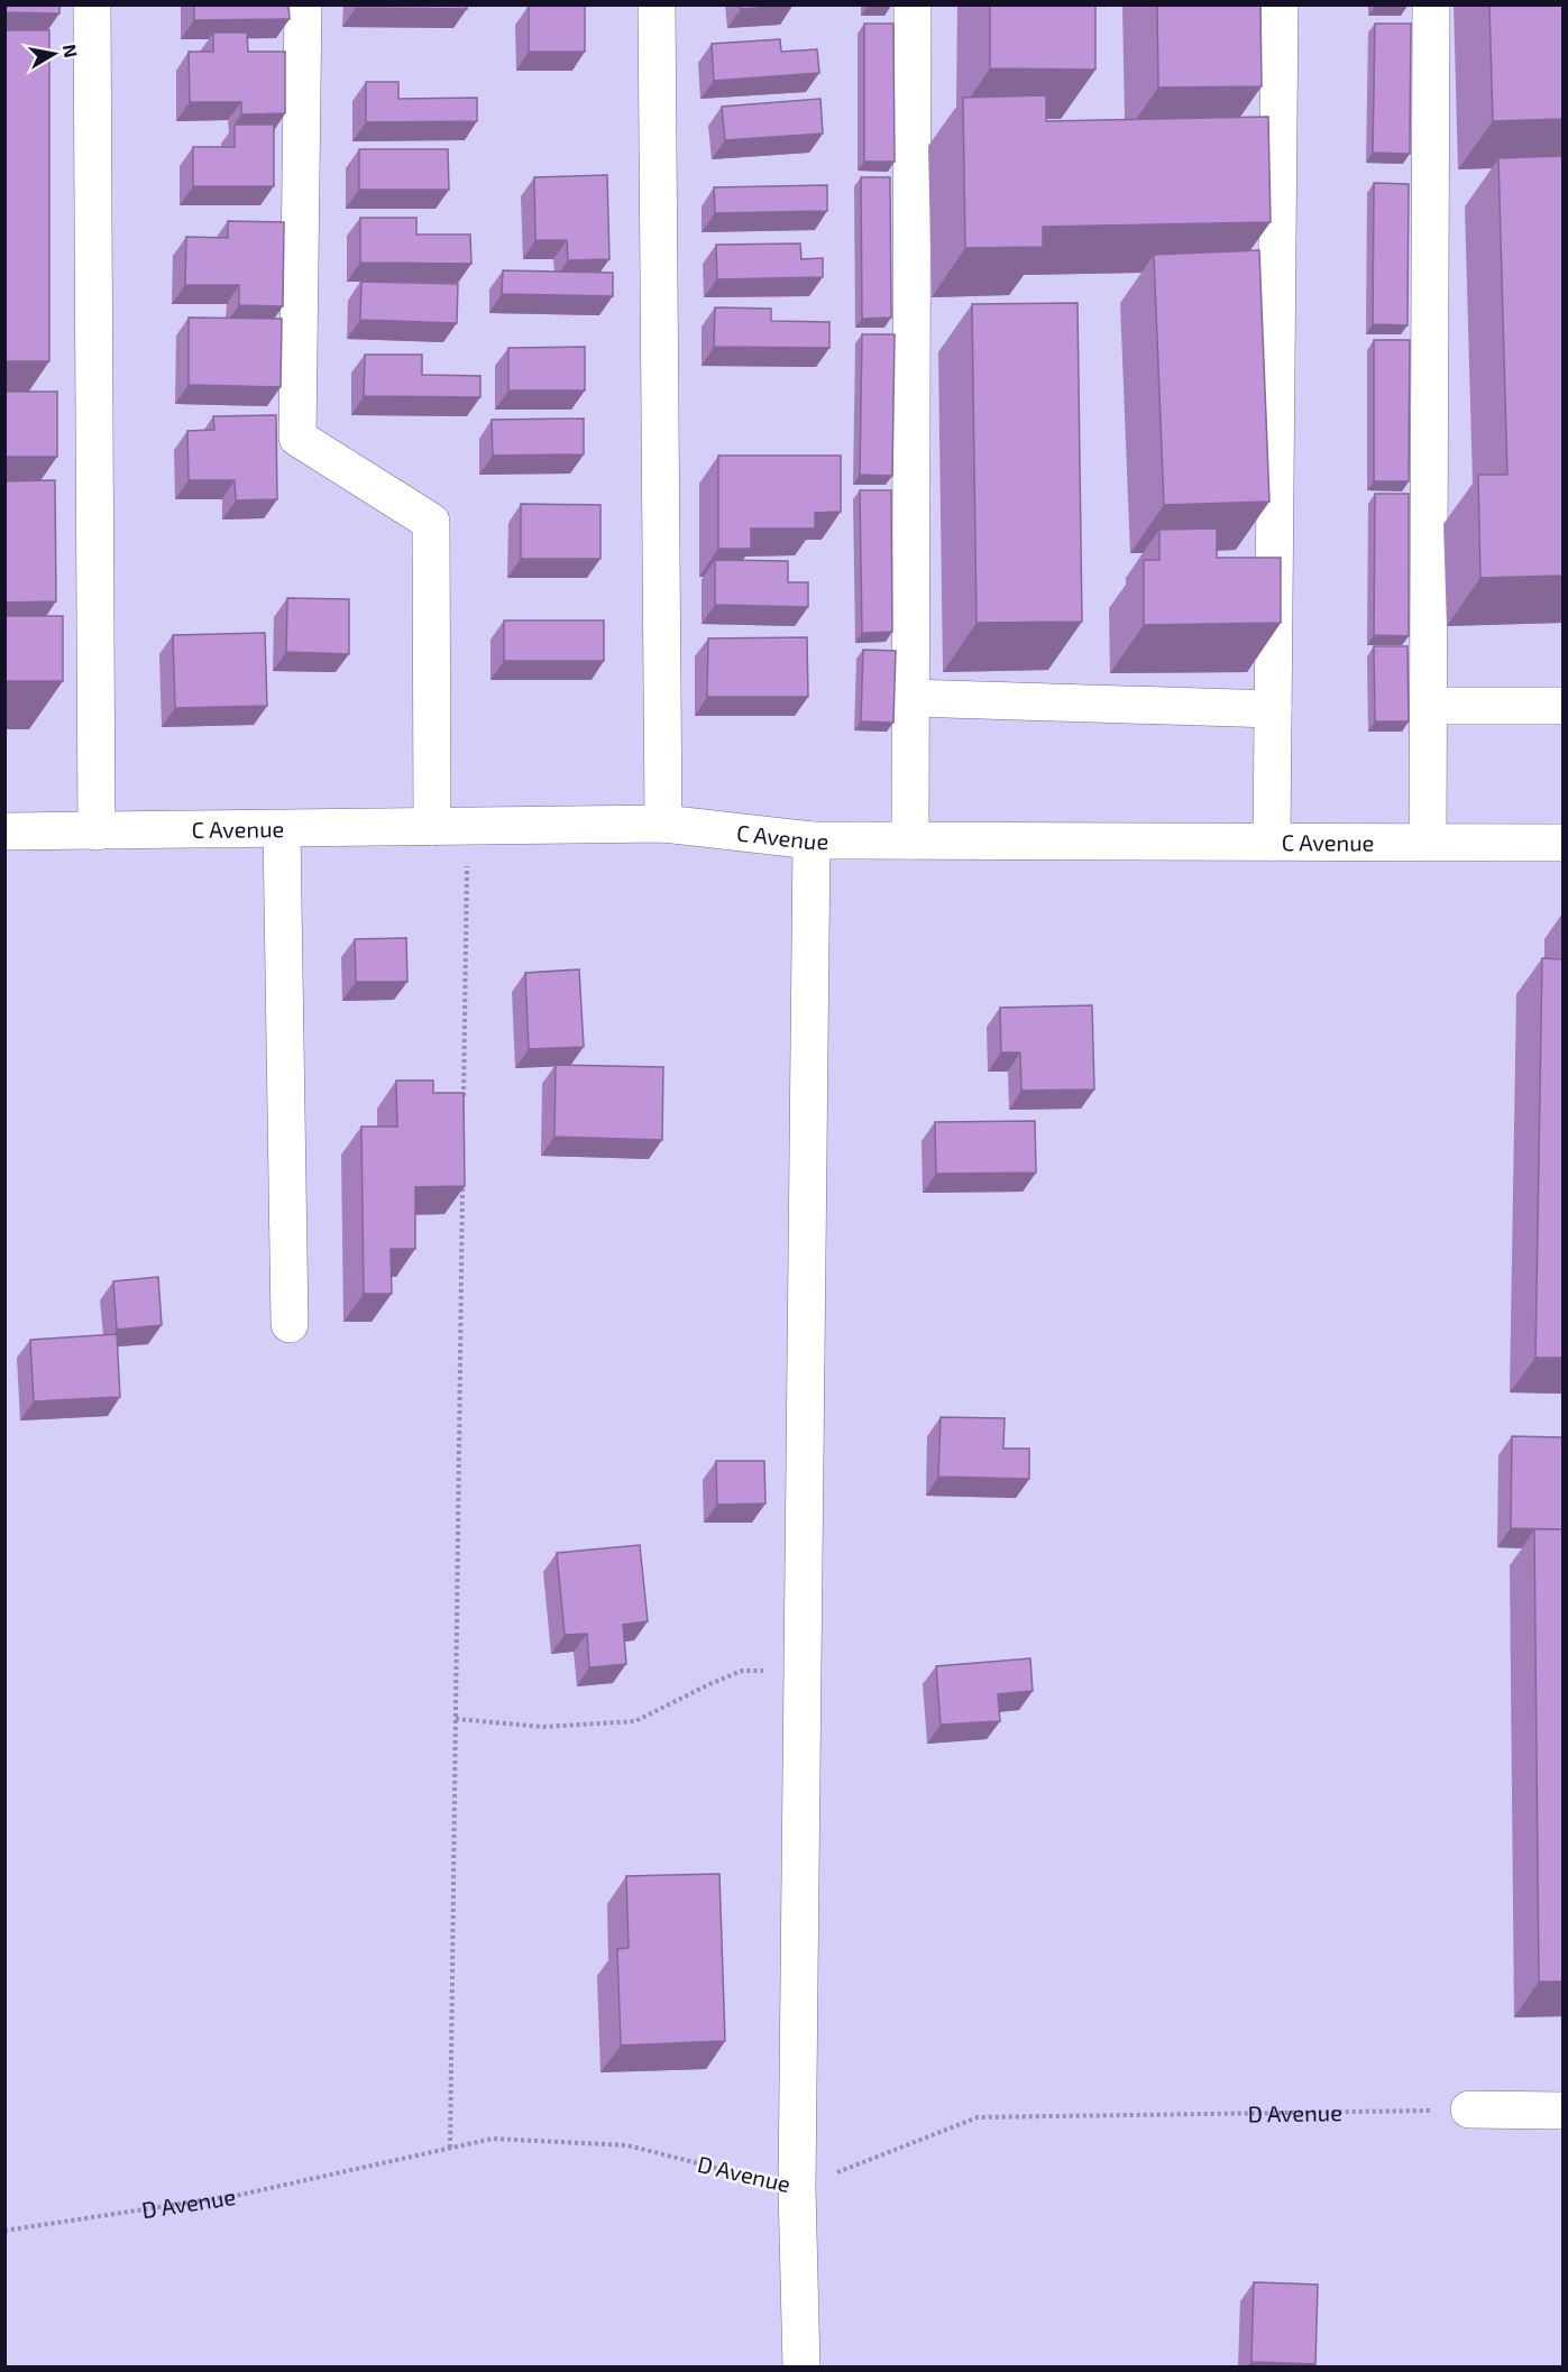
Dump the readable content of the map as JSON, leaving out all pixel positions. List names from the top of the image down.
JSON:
{
  "streets": {
    "street": ["C Avenue"],
    "path": ["D Avenue"]
  },
  "north": "right"
}
